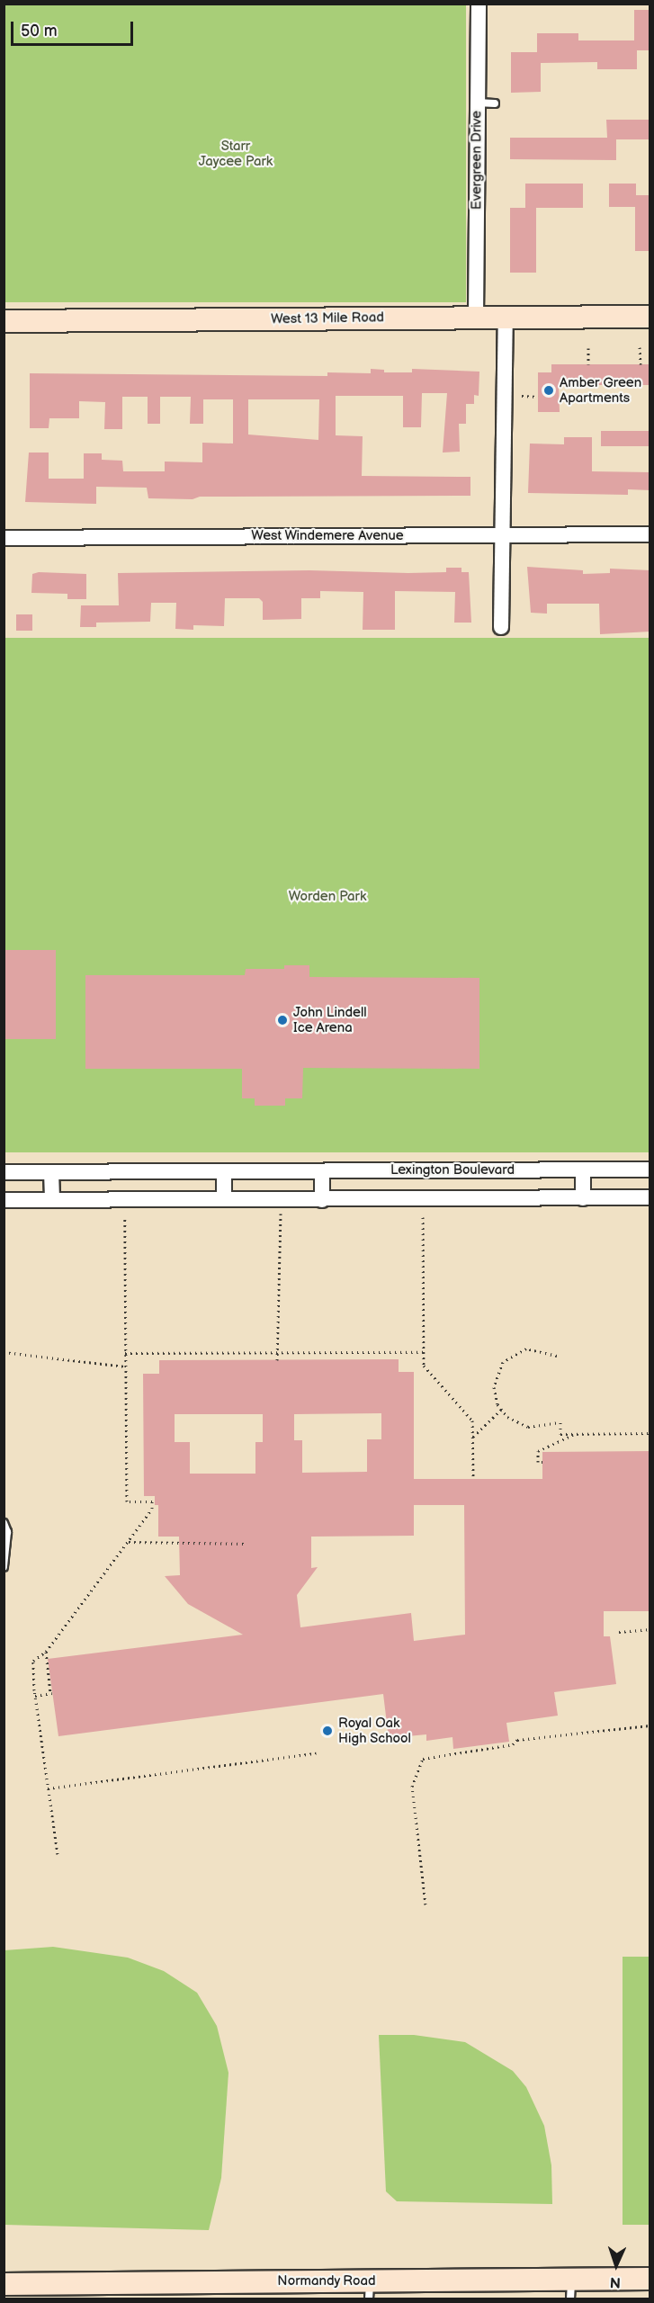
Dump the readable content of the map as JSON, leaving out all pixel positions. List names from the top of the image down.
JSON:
{
  "streets": {
    "street": [
      "Evergreen Drive",
      "West 13 Mile Road",
      "West Windemere Avenue",
      "Lexington Boulevard",
      "Normandy Road"
    ]
  },
  "crossings": [
    ["Evergreen Drive", "West 13 Mile Road"]
  ],
  "parks": ["Starr Jaycee Park", "Worden Park"],
  "places": ["Amber Green Apartments", "John Lindell Ice Arena", "Royal Oak High School"],
  "scale_bar": "50 m",
  "north": "bottom"
}
